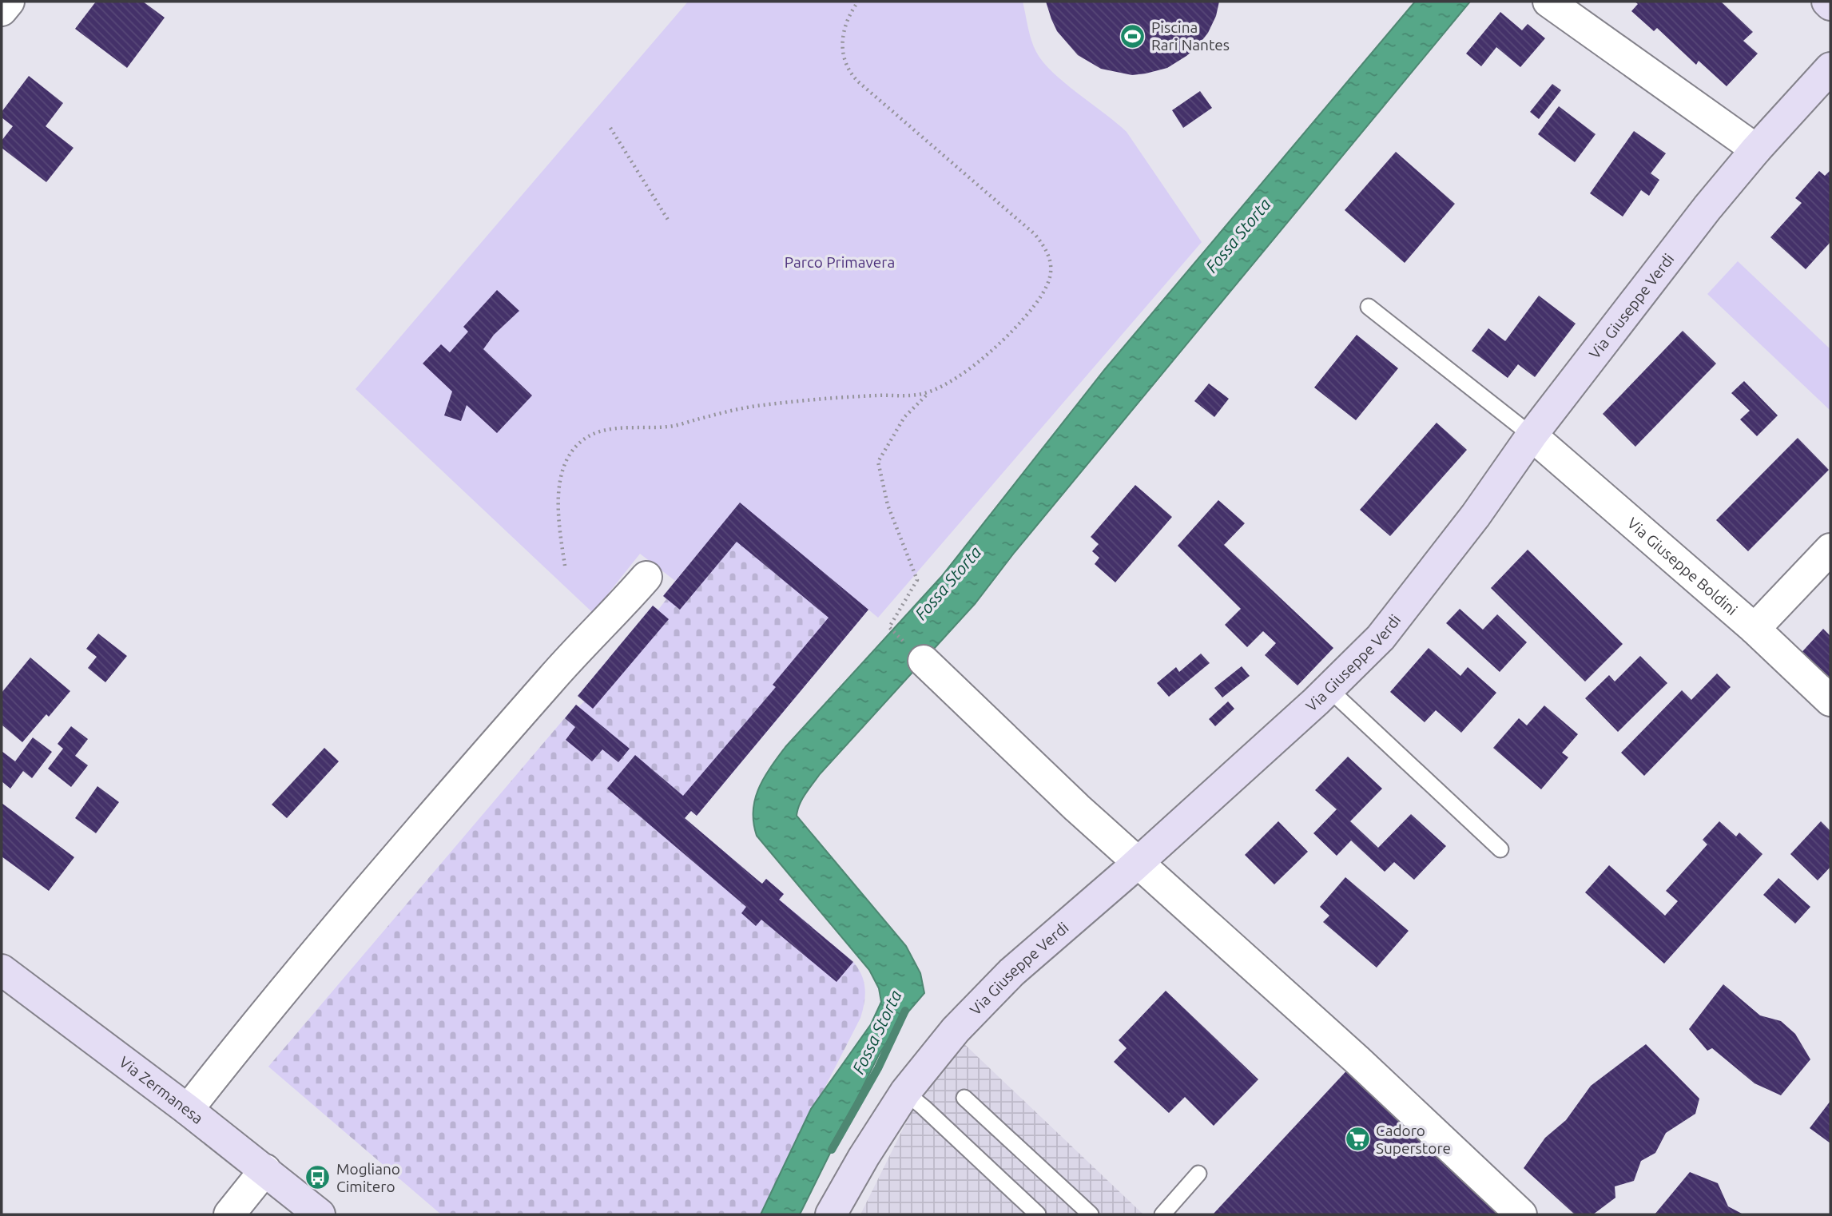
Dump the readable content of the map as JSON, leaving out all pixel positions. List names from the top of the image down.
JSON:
{
  "streets": {
    "street": ["Via Giuseppe Verdi", "Via Giuseppe Boldini", "Via Zermanesa"]
  },
  "crossings": [
    ["Via Giuseppe Verdi", "Via Giuseppe Boldini"]
  ],
  "water": ["Fossa Storta"],
  "parks": ["Parco Primavera"],
  "places": {
    "sports": ["Piscina Rari Nantes"],
    "supermarket": ["Cadoro Superstore"],
    "bus stop": ["Mogliano Cimitero"]
  }
}
